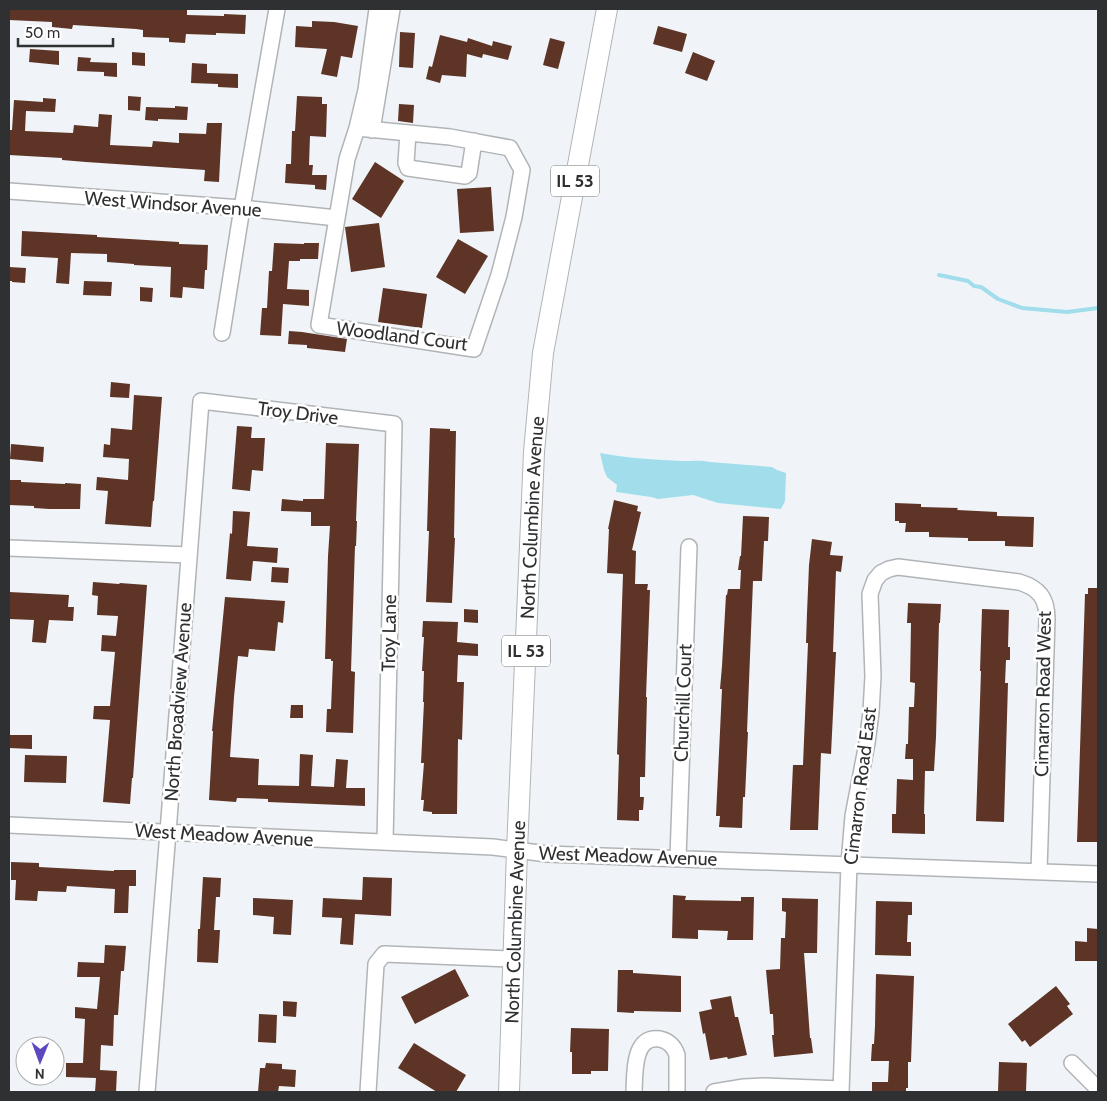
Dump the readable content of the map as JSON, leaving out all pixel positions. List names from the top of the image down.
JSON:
{
  "streets": {
    "main road": ["IL 53", "North Columbine Avenue"],
    "street": [
      "West Windsor Avenue",
      "Woodland Court",
      "Troy Drive",
      "Troy Lane",
      "Cimarron Road West",
      "North Broadview Avenue",
      "Churchill Court",
      "Cimarron Road East",
      "West Meadow Avenue"
    ]
  },
  "crossings": [
    ["West Windsor Avenue", "Woodland Court"],
    ["Troy Drive", "Troy Lane"],
    ["Troy Drive", "North Broadview Avenue"],
    ["North Columbine Avenue", "West Meadow Avenue"],
    ["Troy Lane", "West Meadow Avenue"],
    ["Cimarron Road West", "Cimarron Road East"],
    ["Cimarron Road West", "West Meadow Avenue"],
    ["North Broadview Avenue", "West Meadow Avenue"],
    ["Churchill Court", "West Meadow Avenue"],
    ["Cimarron Road East", "West Meadow Avenue"]
  ],
  "scale_bar": "50 m",
  "north": "bottom"
}
